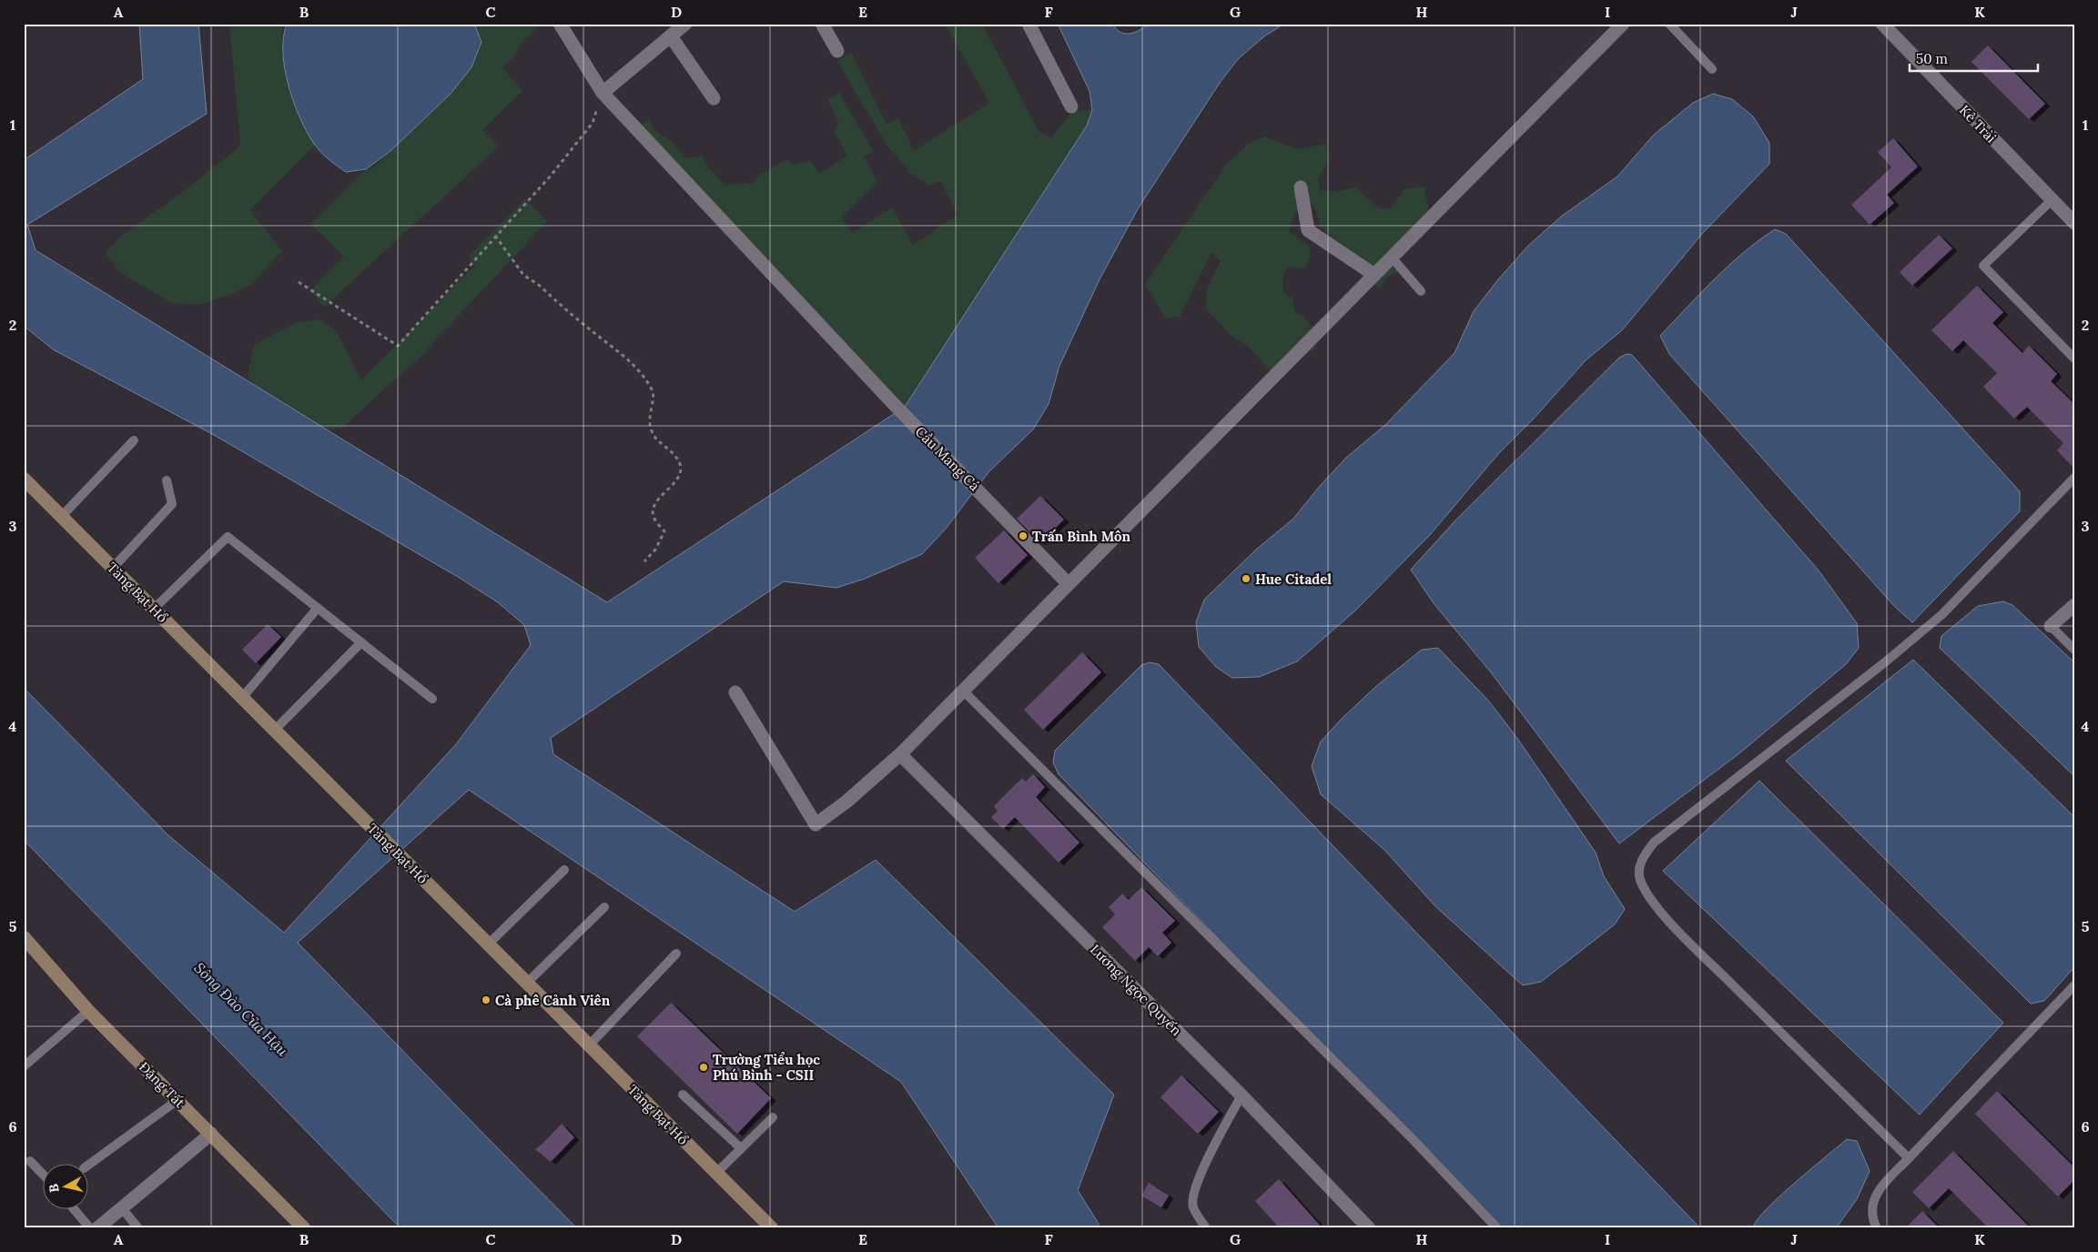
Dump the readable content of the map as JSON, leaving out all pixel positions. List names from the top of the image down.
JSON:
{
  "streets": {
    "main road": ["Tăng Bạt Hổ", "Đặng Tất"],
    "street": ["Kẻ Trài", "Cầu Mang Cá", "Lương Ngọc Quyến"]
  },
  "water": ["Sông Đào Cửa Hậu"],
  "places": [
    "Trấn Bình Môn",
    "Hue Citadel",
    "Cà phê Cảnh Viên",
    "Trường Tiểu học Phú Bình - CSII"
  ],
  "scale_bar": "50 m",
  "north": "left",
  "grid": {
    "columns": [
      "A",
      "B",
      "C",
      "D",
      "E",
      "F",
      "G",
      "H",
      "I",
      "J",
      "K"
    ],
    "rows": [
      "1",
      "2",
      "3",
      "4",
      "5",
      "6"
    ]
  }
}
